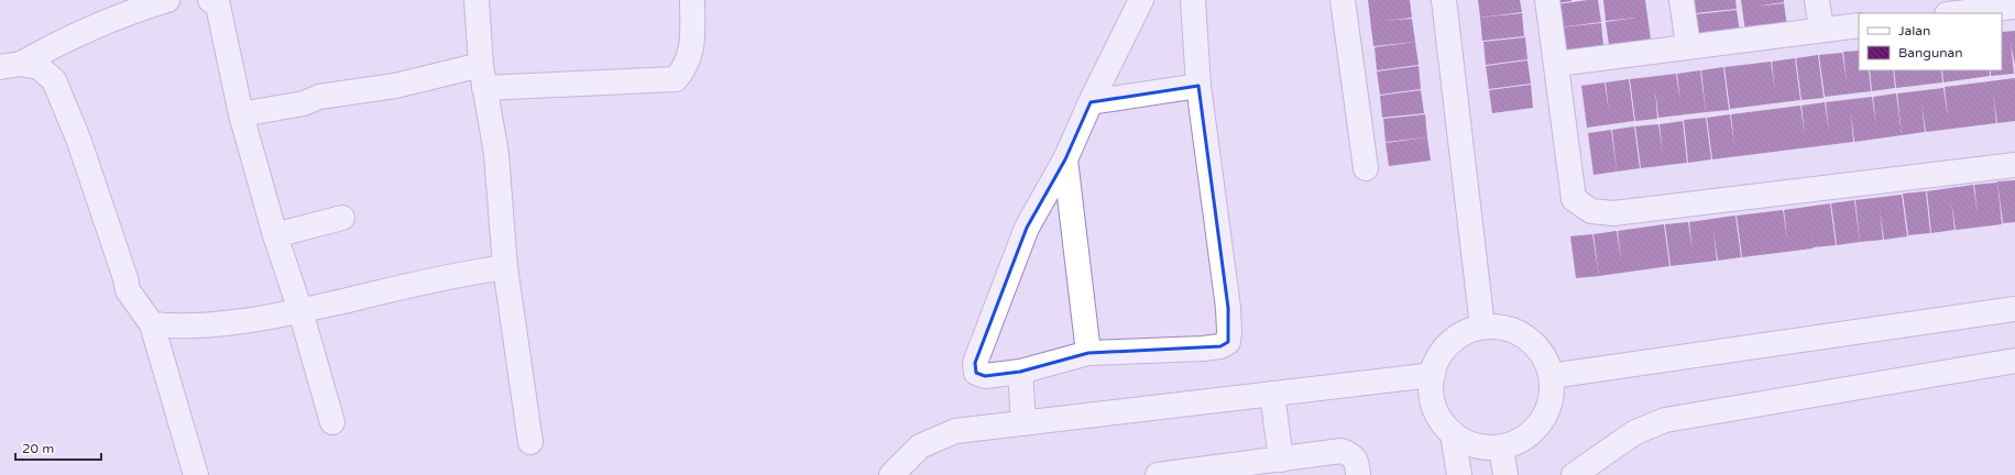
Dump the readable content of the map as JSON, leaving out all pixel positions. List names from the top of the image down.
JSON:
{
  "legend": ["Jalan", "Bangunan"],
  "scale_bar": "20 m"
}
